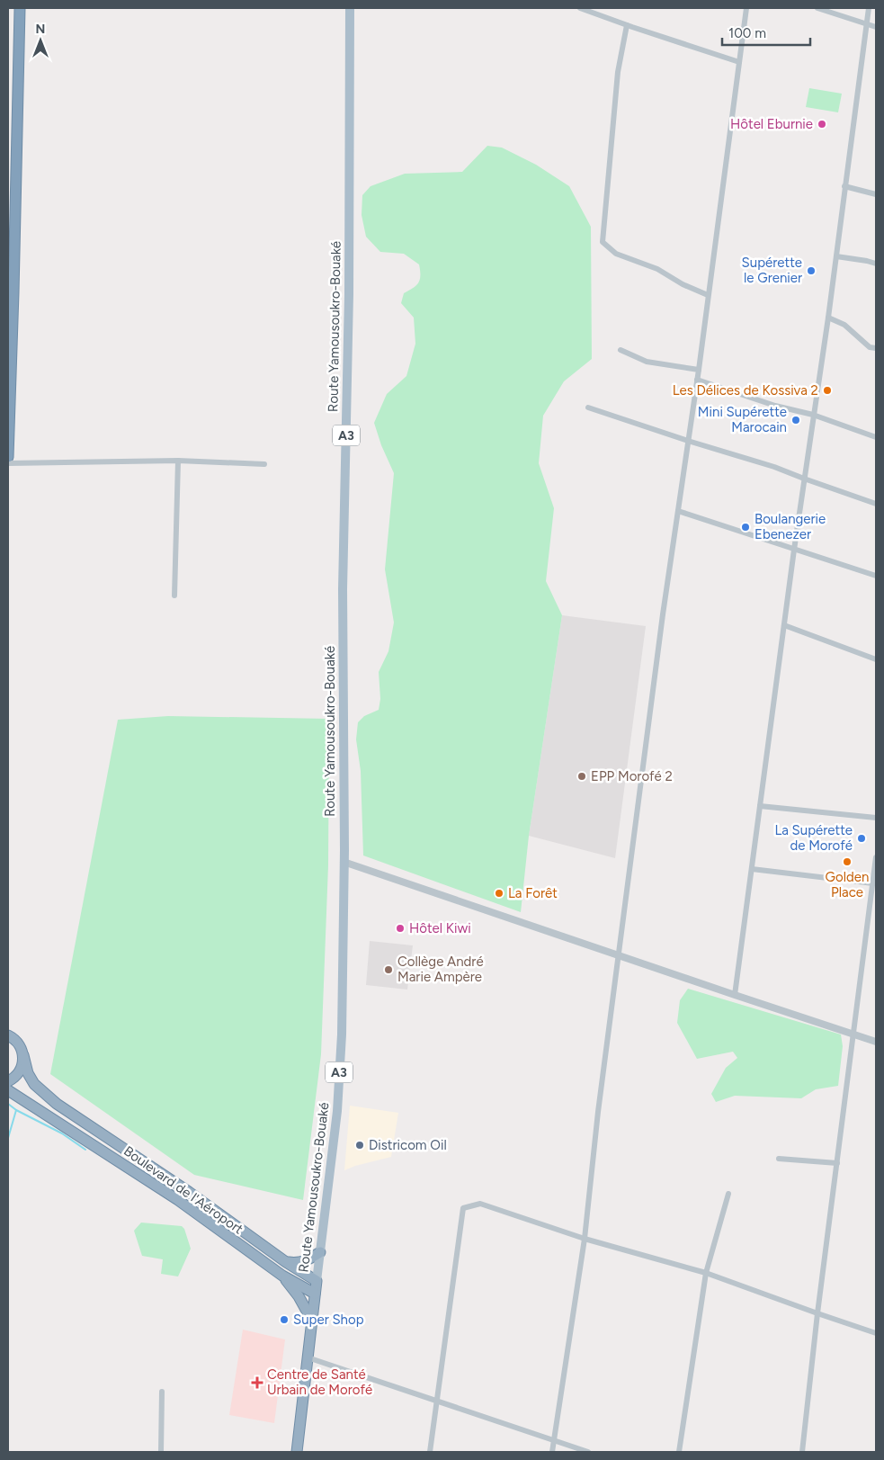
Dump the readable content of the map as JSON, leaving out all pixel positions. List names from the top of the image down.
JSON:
{
  "streets": {
    "highway": ["Route Yamousoukro-Bouaké", "A3", "Boulevard de l'Aéroport"]
  },
  "crossings": [
    ["Route Yamousoukro-Bouaké", "Boulevard de l'Aéroport"]
  ],
  "places": {
    "other": [
      "Hôtel Eburnie",
      "Supérette le Grenier",
      "Les Délices de Kossiva 2",
      "Mini Supérette Marocain",
      "Boulangerie Ebenezer",
      "EPP Morofé 2",
      "La Supérette de Morofé",
      "Golden Place",
      "La Forêt",
      "Hôtel Kiwi",
      "Collège André Marie Ampère",
      "Districom Oil",
      "Super Shop"
    ],
    "health": ["Centre de Santé Urbain de Morofé"]
  },
  "scale_bar": "100 m",
  "north": "top"
}
